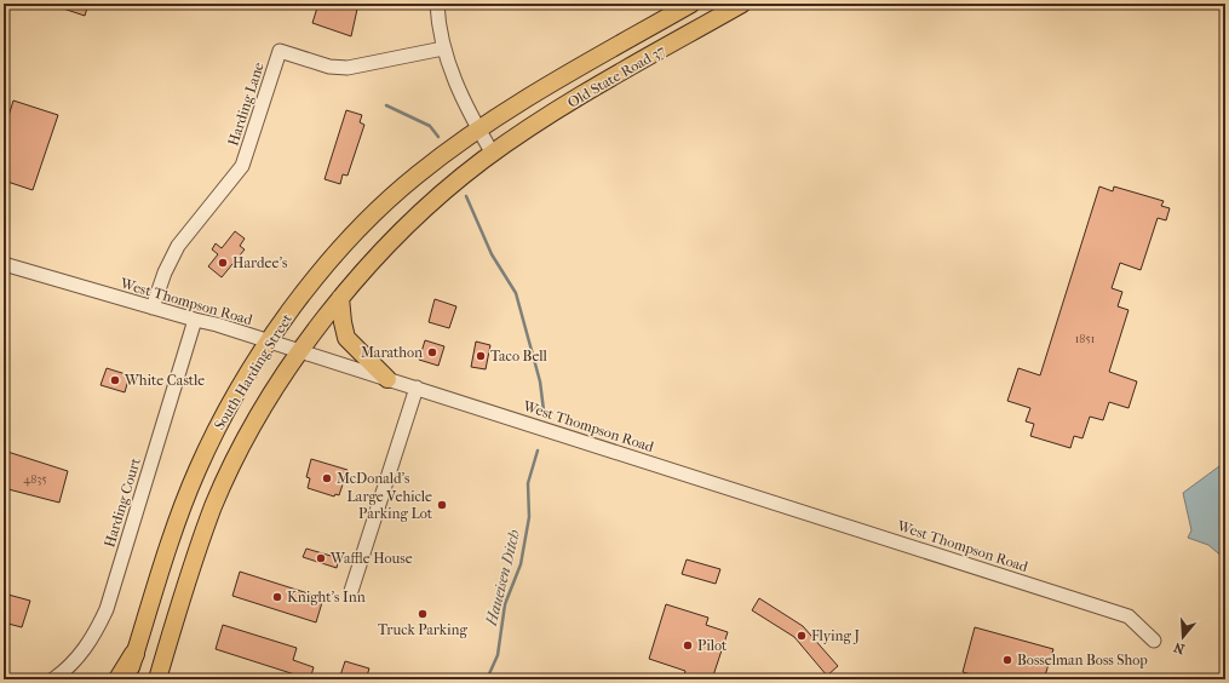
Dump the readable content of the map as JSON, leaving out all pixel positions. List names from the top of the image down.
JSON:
{
  "streets": {
    "main road": ["Old State Road 37", "South Harding Street"],
    "street": ["Harding Lane", "West Thompson Road", "Harding Court"]
  },
  "crossings": [
    ["Old State Road 37", "South Harding Street"],
    ["Harding Lane", "West Thompson Road"],
    ["West Thompson Road", "South Harding Street"],
    ["West Thompson Road", "Harding Court"]
  ],
  "water": ["Haueisen Ditch"],
  "places": [
    "Hardee's",
    "Marathon",
    "Taco Bell",
    "White Castle",
    "McDonald's",
    "Large Vehicle Parking Lot",
    "Waffle House",
    "Knight's Inn",
    "Truck Parking",
    "Flying J",
    "Pilot",
    "Bosselman Boss Shop"
  ],
  "house_numbers": ["1851", "4835"],
  "north": "bottom"
}
